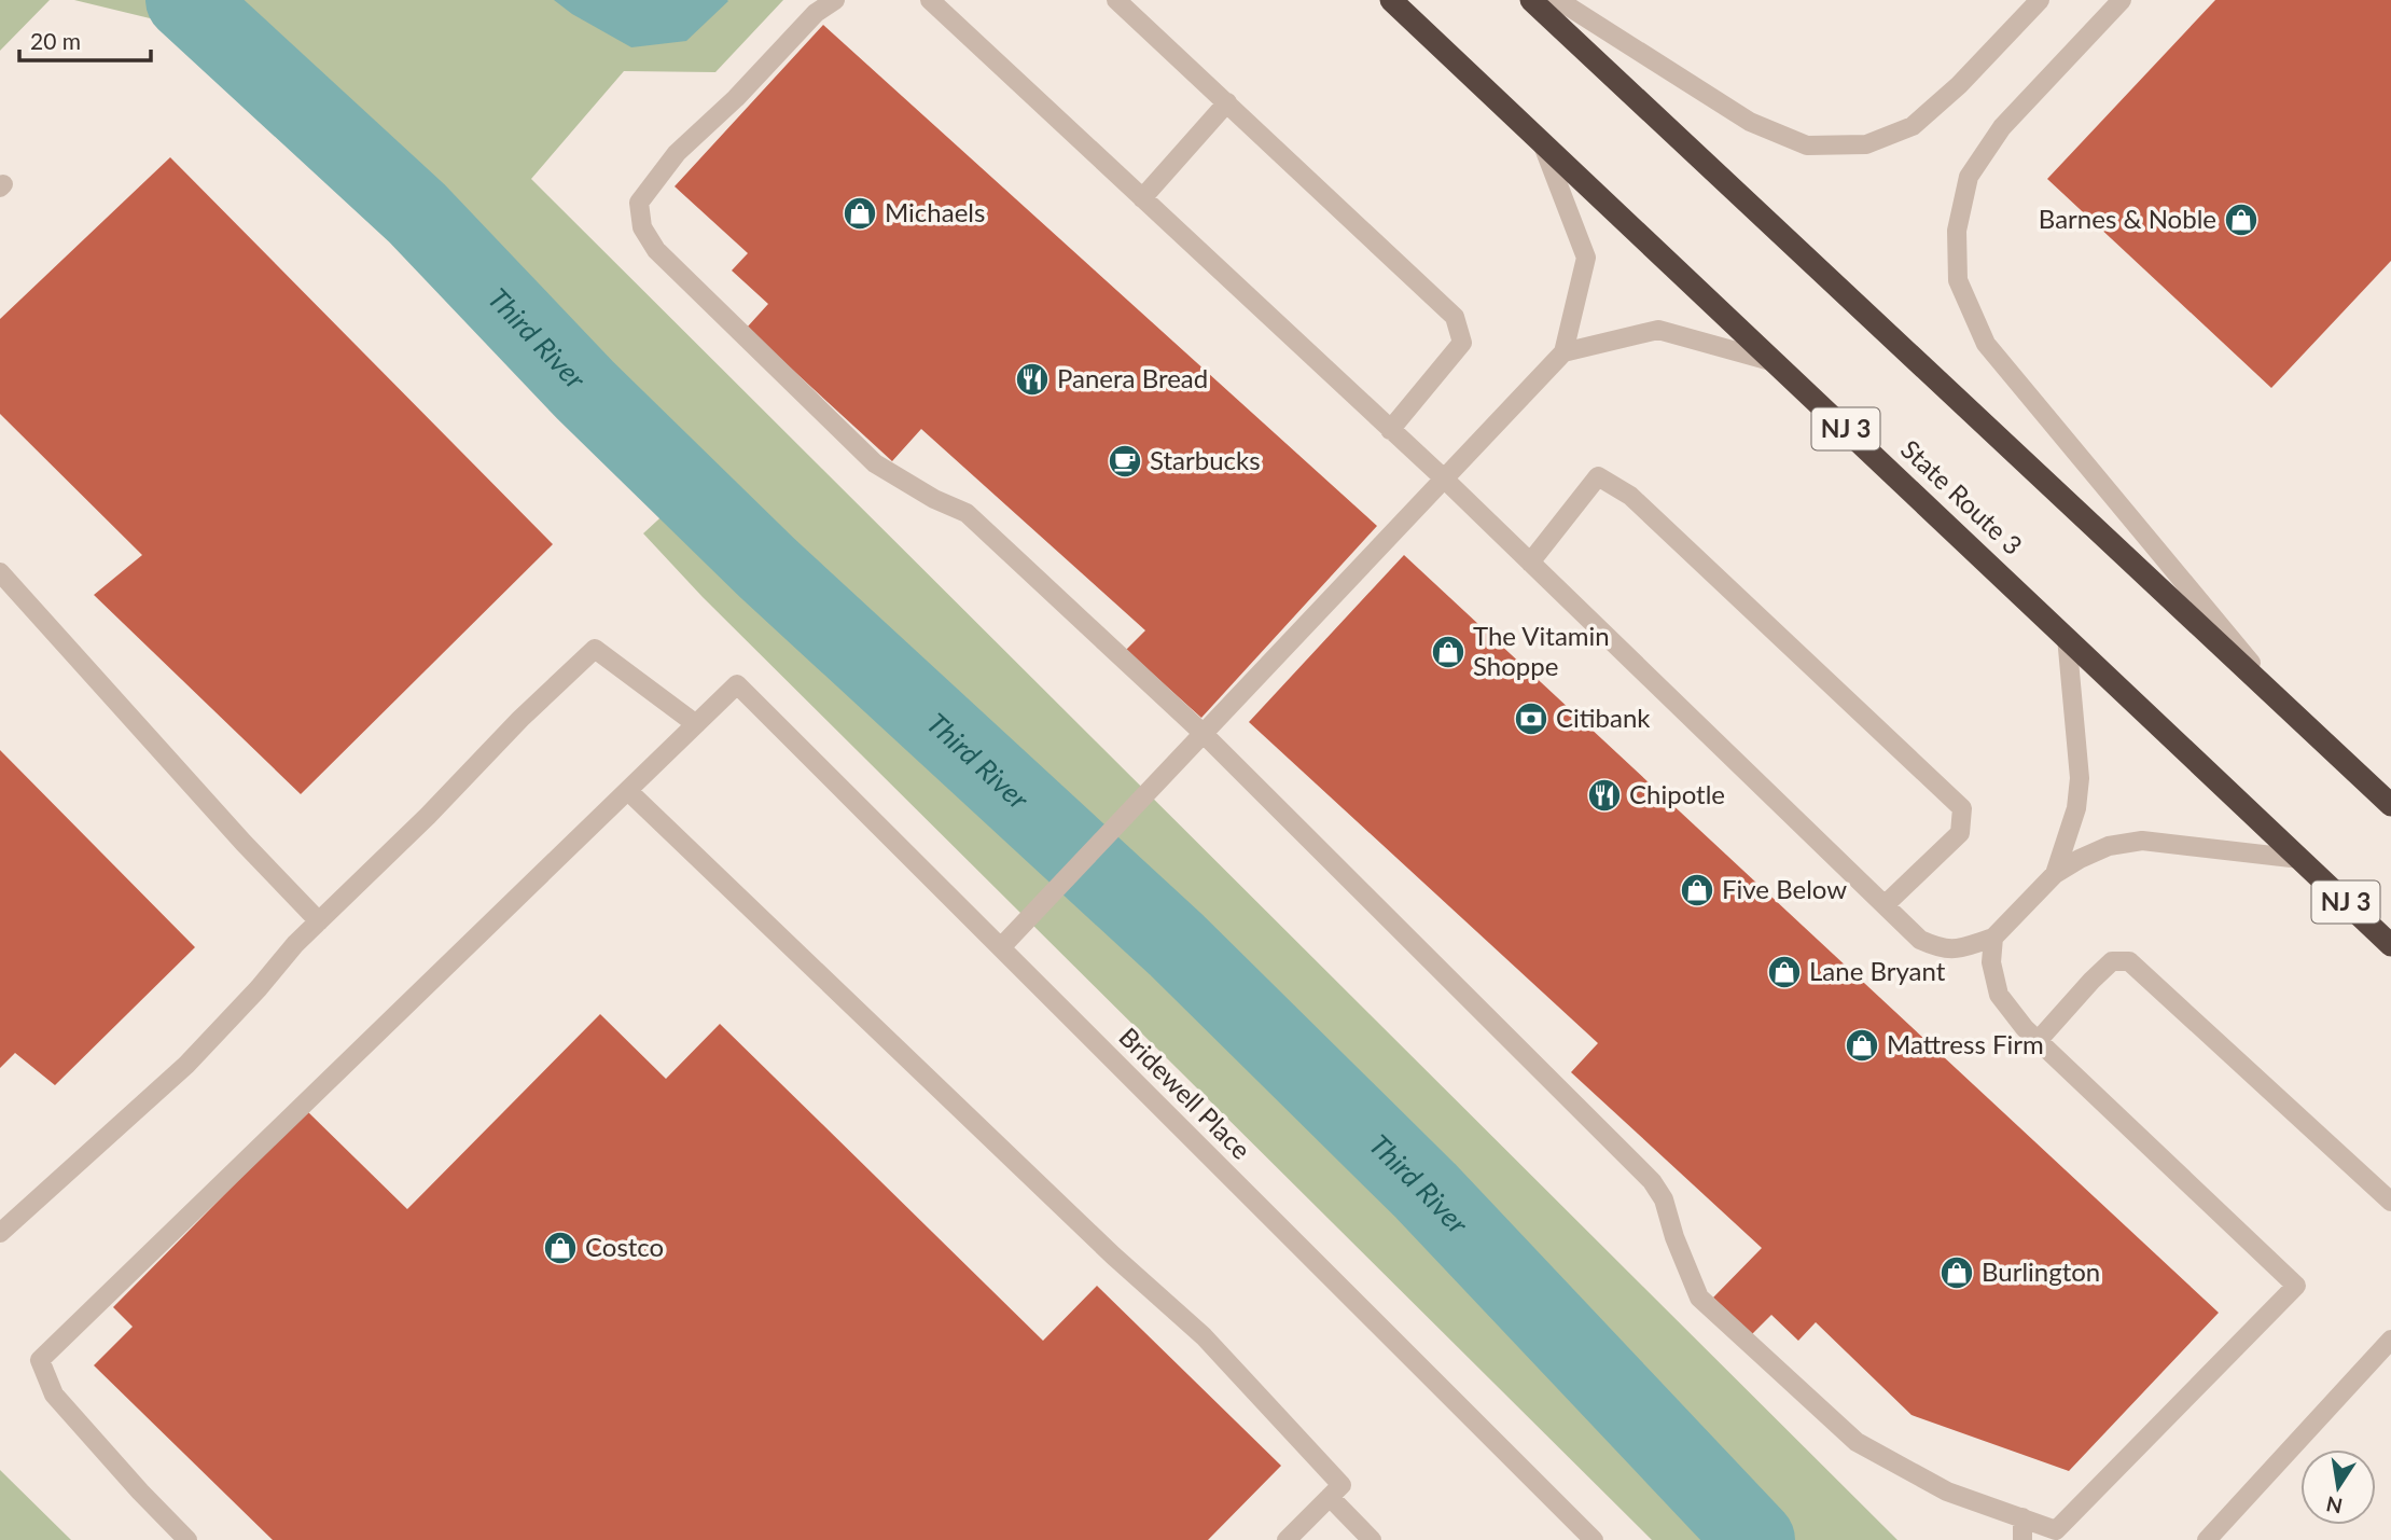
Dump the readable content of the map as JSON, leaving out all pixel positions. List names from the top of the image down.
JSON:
{
  "streets": {
    "highway": ["NJ 3", "State Route 3"],
    "street": ["Bridewell Place"]
  },
  "water": ["Third River"],
  "places": {
    "shop": [
      "Michaels",
      "Barnes & Noble",
      "The Vitamin Shoppe",
      "Five Below",
      "Lane Bryant",
      "Mattress Firm",
      "Costco",
      "Burlington"
    ],
    "restaurant": ["Panera Bread", "Chipotle"],
    "cafe": ["Starbucks"],
    "bank": ["Citibank"]
  },
  "scale_bar": "20 m",
  "north": "bottom"
}
